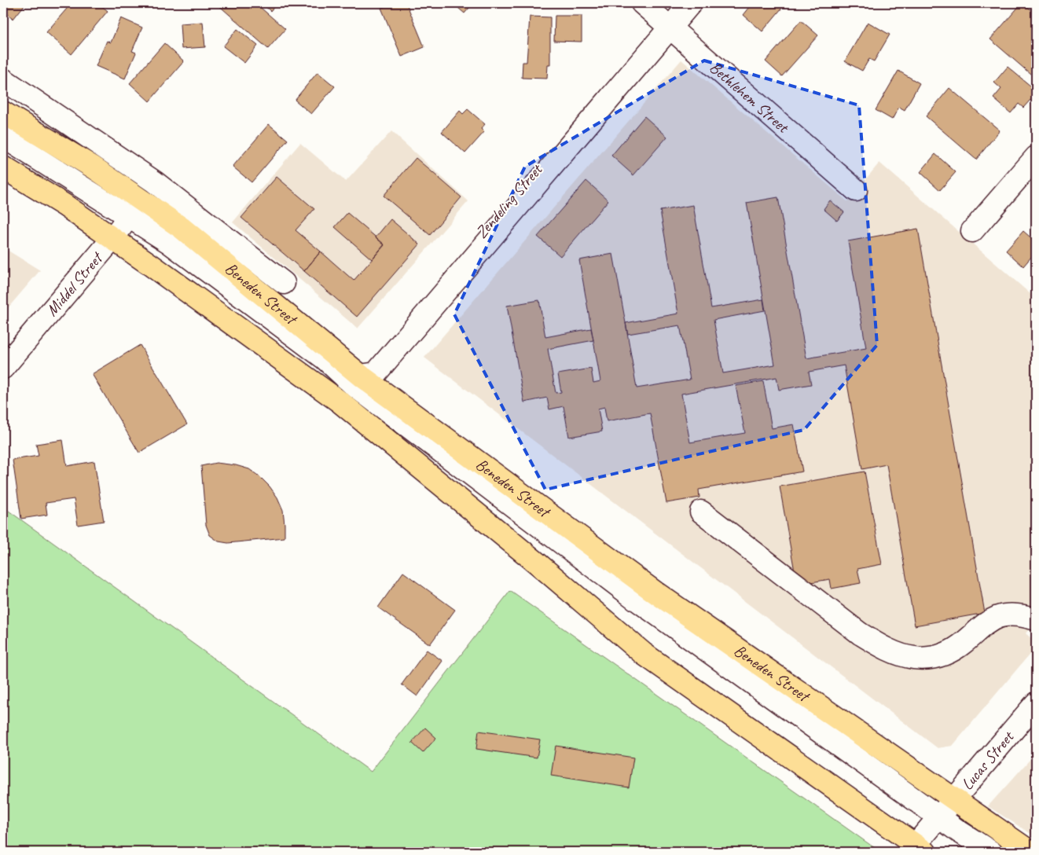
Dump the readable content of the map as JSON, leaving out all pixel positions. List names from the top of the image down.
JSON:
{
  "streets": {
    "main road": ["Beneden Street"],
    "street": [
      "Bethlehem Street",
      "Zendeling Street",
      "Middel Street",
      "Lucas Street"
    ]
  },
  "crossings": [
    ["Bethlehem Street", "Zendeling Street"],
    ["Zendeling Street", "Beneden Street"],
    ["Middel Street", "Beneden Street"],
    ["Beneden Street", "Lucas Street"]
  ]
}
